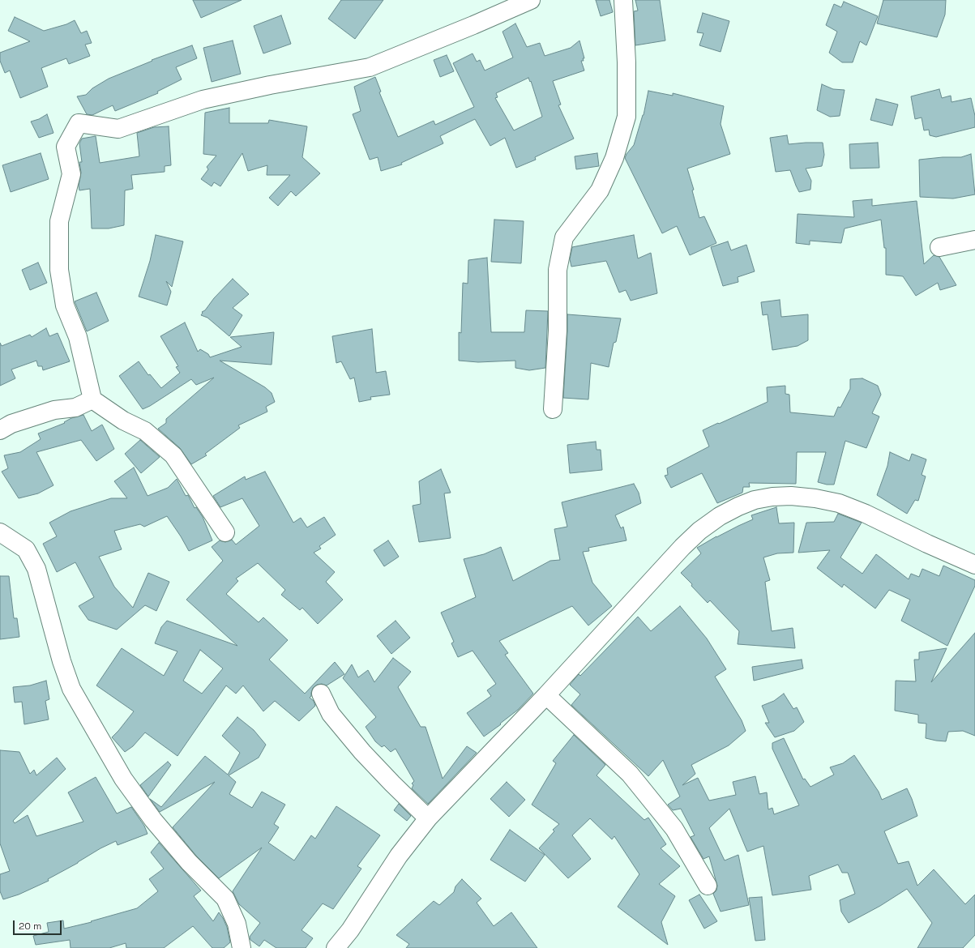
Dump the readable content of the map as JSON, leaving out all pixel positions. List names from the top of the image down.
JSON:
{
  "scale_bar": "20 m"
}
